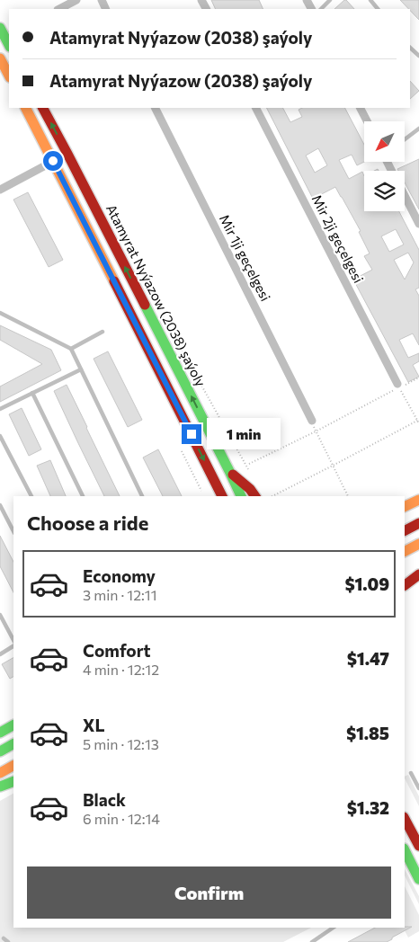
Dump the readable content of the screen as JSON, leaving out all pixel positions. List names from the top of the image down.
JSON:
{
  "streets": {
    "main road": ["Atamyrat Nyýazow (2038) şaýoly"],
    "street": ["Mir 2ji geçelgesi", "Mir 1ji geçelgesi"]
  },
  "north": "bottom left",
  "page": {
    "banner": ["Atamyrat Nyýazow (2038) şaýoly", "Atamyrat Nyýazow (2038) şaýoly"],
    "bubble": "1 min",
    "heading": "Choose a ride",
    "list": [
      {
        "name": "Economy",
        "note": "3 min · 12:11",
        "value": "$1.09"
      },
      {
        "name": "Comfort",
        "note": "4 min · 12:12",
        "value": "$1.47"
      },
      {
        "name": "XL",
        "note": "5 min · 12:13",
        "value": "$1.85"
      },
      {
        "name": "Black",
        "note": "6 min · 12:14",
        "value": "$1.32"
      }
    ],
    "buttons": "Confirm"
  }
}
